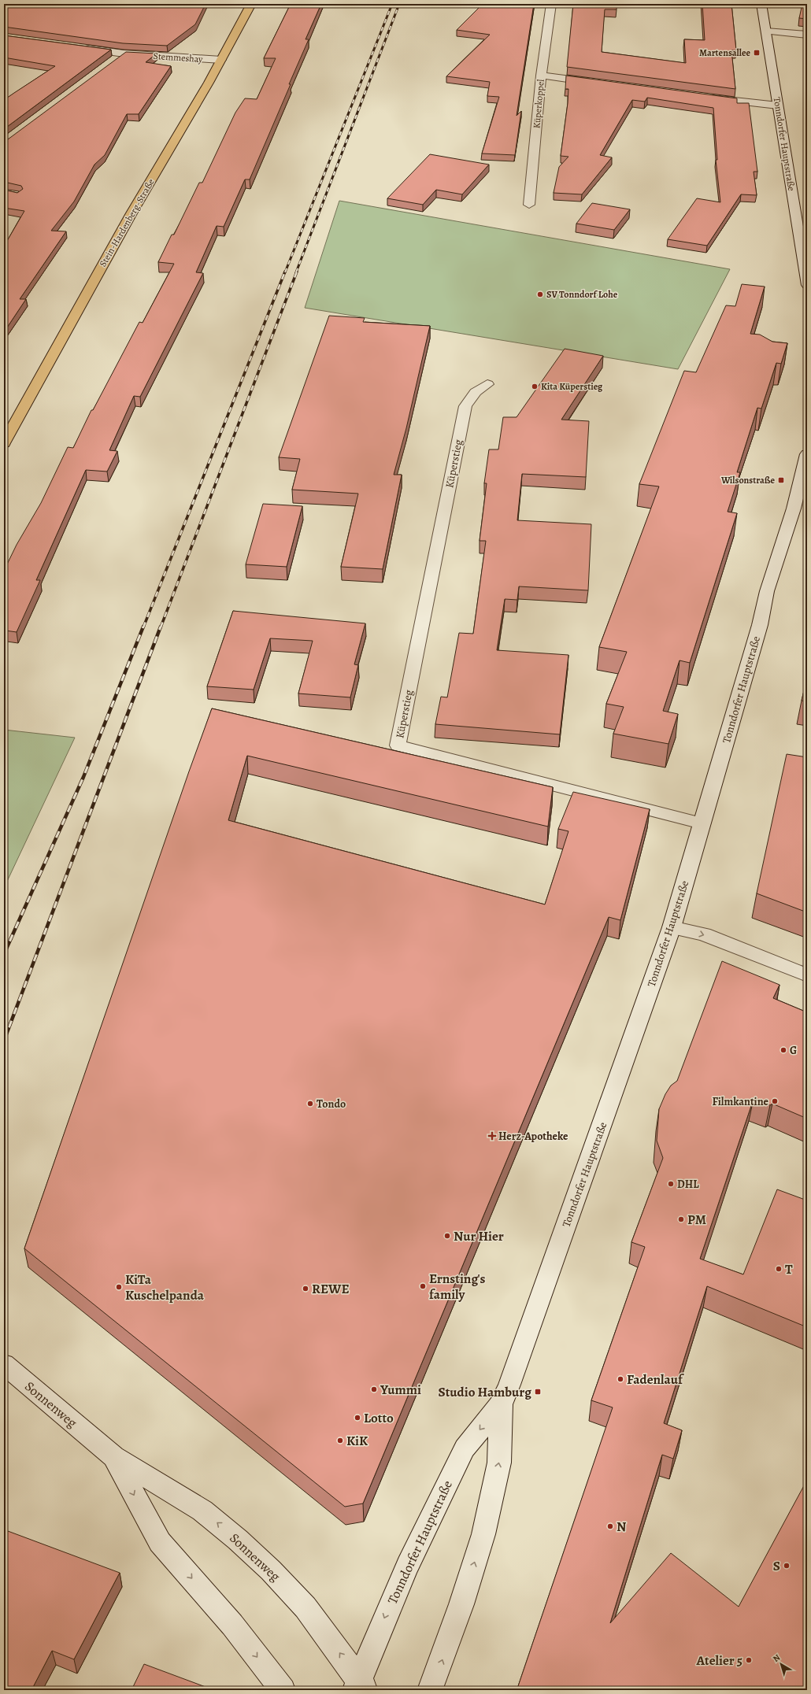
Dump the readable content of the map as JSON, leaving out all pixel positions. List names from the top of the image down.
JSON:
{
  "streets": {
    "main road": [
      "Stemmeshay",
      "Küperkoppel",
      "Tonndorfer Hauptstraße",
      "Stein-Hardenberg-Straße",
      "Küperstieg",
      "Sonnenweg"
    ]
  },
  "crossings": [
    ["Stemmeshay", "Stein-Hardenberg-Straße"],
    ["Tonndorfer Hauptstraße", "Küperstieg"],
    ["Tonndorfer Hauptstraße", "Sonnenweg"]
  ],
  "places": {
    "transit": ["Martensallee", "Wilsonstraße", "Studio Hamburg"],
    "other": [
      "SV Tonndorf Lohe",
      "Kita Küperstieg",
      "G",
      "Filmkantine",
      "Tondo",
      "DHL",
      "PM",
      "Nur Hier",
      "T",
      "Ernsting's family",
      "KiTa Kuschelpanda",
      "REWE",
      "Fadenlauf",
      "Yummi",
      "Lotto",
      "KiK",
      "N",
      "S",
      "Atelier 5"
    ],
    "health": ["Herz-Apotheke"]
  },
  "north": "top left"
}
